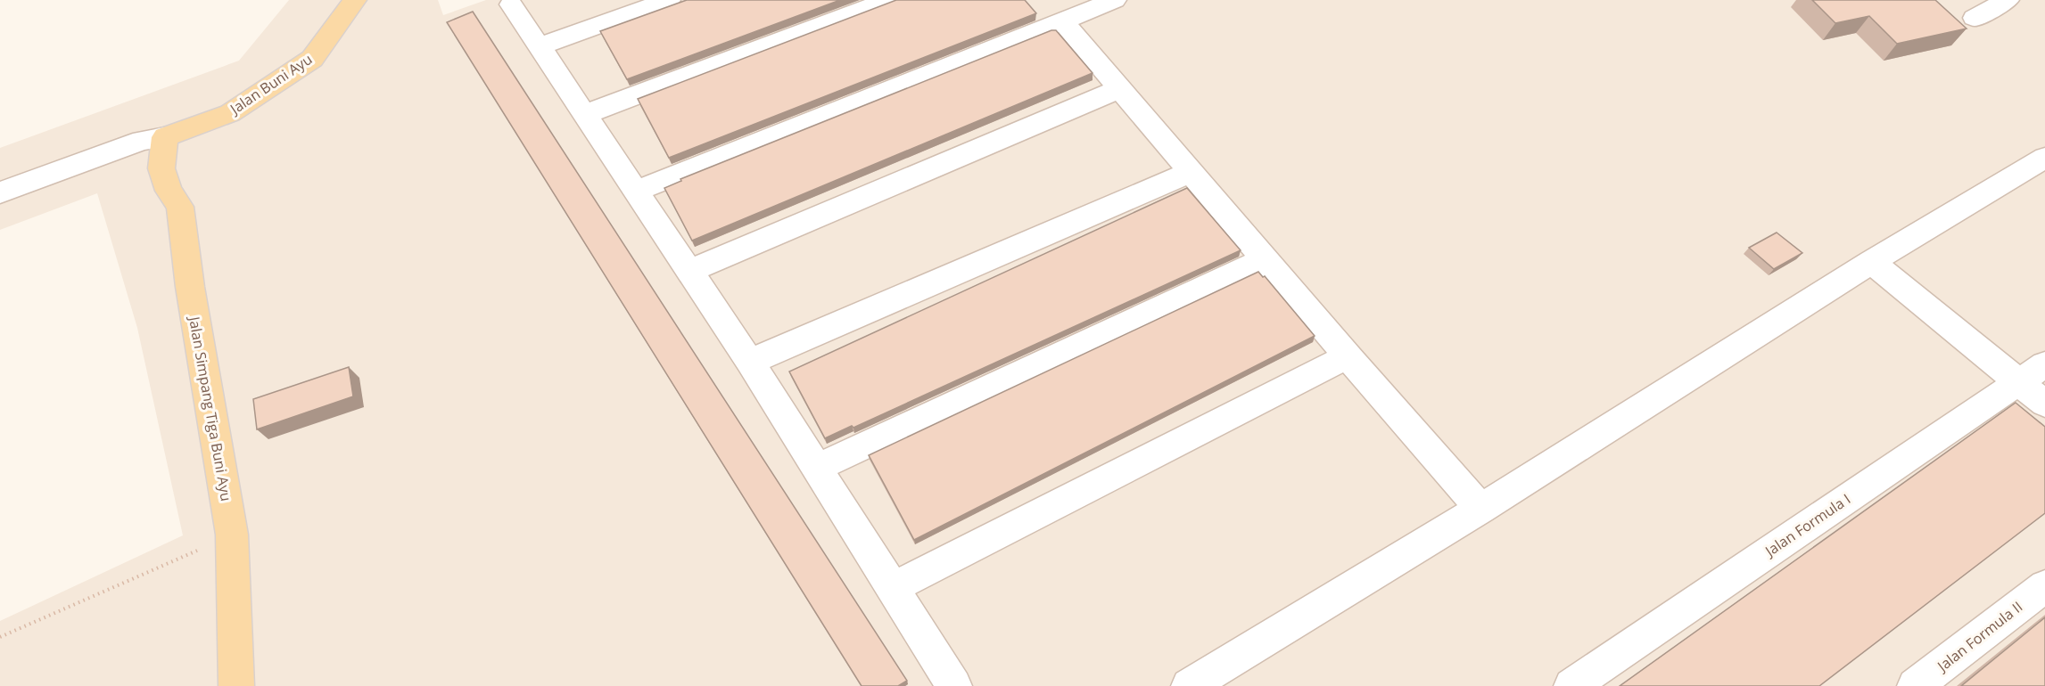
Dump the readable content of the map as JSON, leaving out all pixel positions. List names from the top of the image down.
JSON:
{
  "streets": {
    "main road": ["Jalan Buni Ayu", "Jalan Simpang Tiga Buni Ayu"],
    "street": ["Jalan Formula I", "Jalan Formula II"]
  },
  "crossings": [
    ["Jalan Buni Ayu", "Jalan Simpang Tiga Buni Ayu"]
  ]
}
